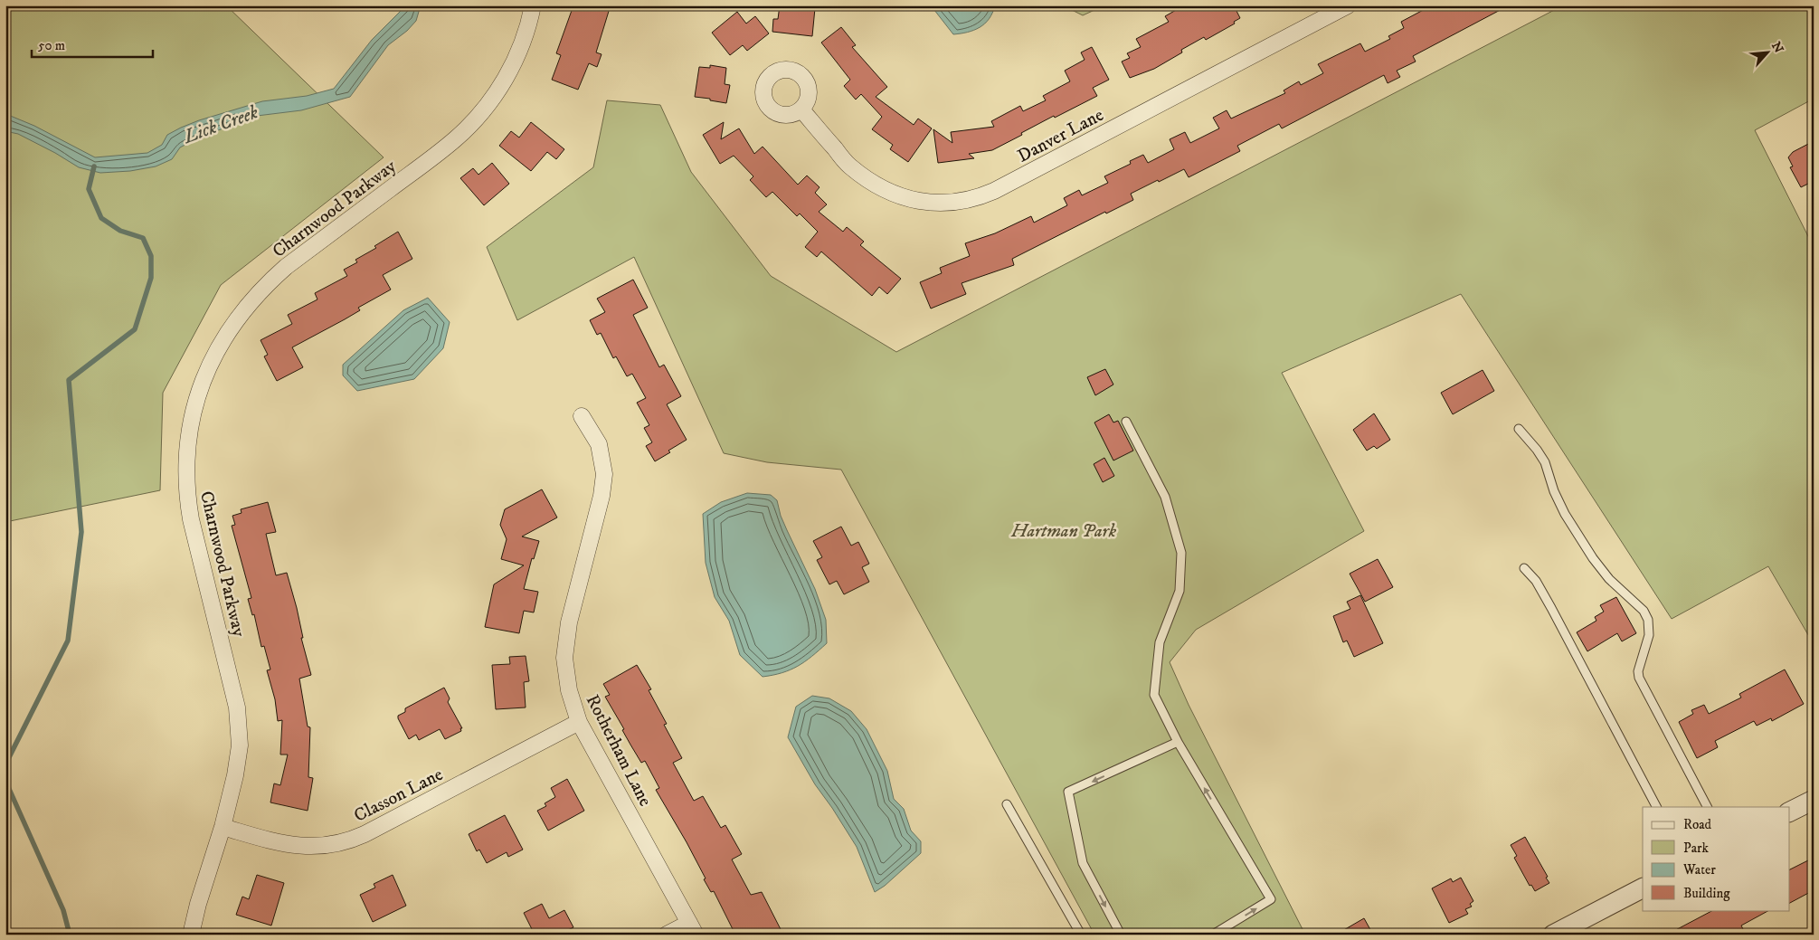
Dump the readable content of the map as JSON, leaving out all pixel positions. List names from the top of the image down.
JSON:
{
  "streets": {
    "street": [
      "Danver Lane",
      "Charnwood Parkway",
      "Rotherham Lane",
      "Classon Lane"
    ]
  },
  "crossings": [
    ["Charnwood Parkway", "Classon Lane"],
    ["Rotherham Lane", "Classon Lane"]
  ],
  "water": ["Lick Creek"],
  "parks": ["Hartman Park"],
  "legend": [
    "Road",
    "Park",
    "Water",
    "Building"
  ],
  "scale_bar": "50 m",
  "north": "top right"
}
